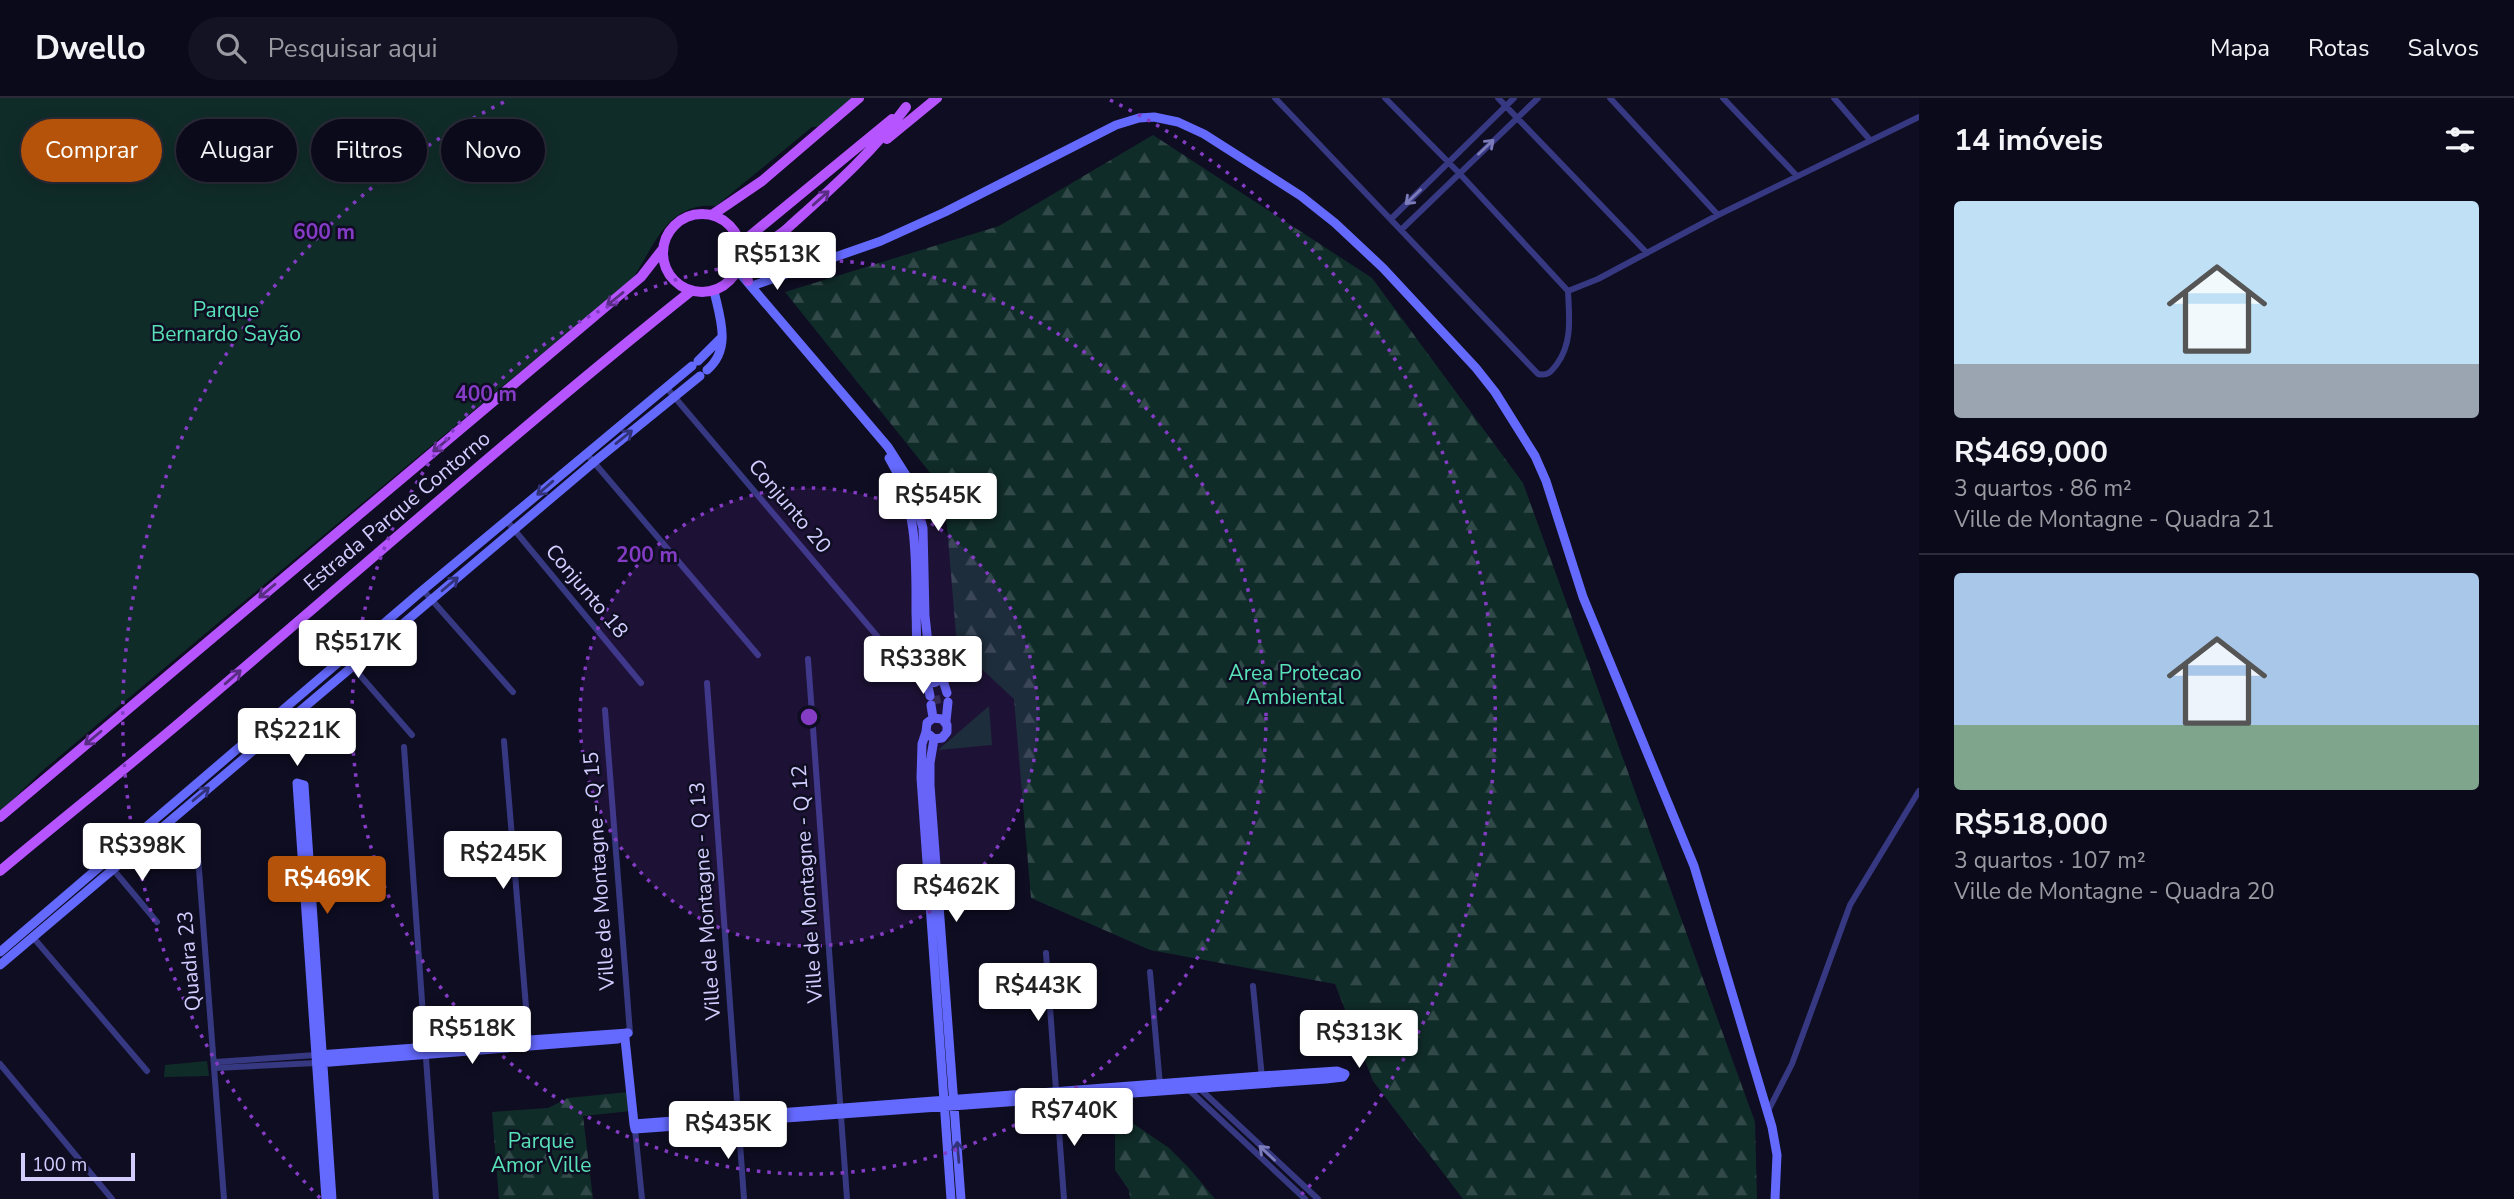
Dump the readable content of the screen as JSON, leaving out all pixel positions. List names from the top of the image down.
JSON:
{
  "streets": {
    "main road": ["Estrada Parque Contorno"],
    "street": [
      "Conjunto 20",
      "Conjunto 18",
      "Ville de Montagne - Q 15",
      "Ville de Montagne - Q 12",
      "Ville de Montagne - Q 13",
      "Quadra 23"
    ]
  },
  "parks": ["Parque Bernardo Sayão", "Area Protecao Ambiental", "Parque Amor Ville"],
  "scale_bar": "100 m",
  "page": {
    "header": "Dwello",
    "search": "Pesquisar aqui",
    "nav": ["Mapa", "Rotas", "Salvos"],
    "heading": "14 imóveis",
    "chip": [
      "Comprar",
      "Alugar",
      "Filtros",
      "Novo"
    ],
    "list": [
      {
        "name": "R$469,000",
        "note": "3 quartos · 86 m² · Ville de Montagne - Quadra 21"
      },
      {
        "name": "R$518,000",
        "note": "3 quartos · 107 m² · Ville de Montagne - Quadra 20"
      }
    ],
    "price": [
      "R$513K",
      "R$545K",
      "R$517K",
      "R$338K",
      "R$221K",
      "R$398K",
      "R$245K",
      "R$469K",
      "R$462K",
      "R$443K",
      "R$518K",
      "R$313K",
      "R$740K",
      "R$435K"
    ],
    "scale": "100 m"
  },
  "rings": ["600 m", "400 m", "200 m"]
}
